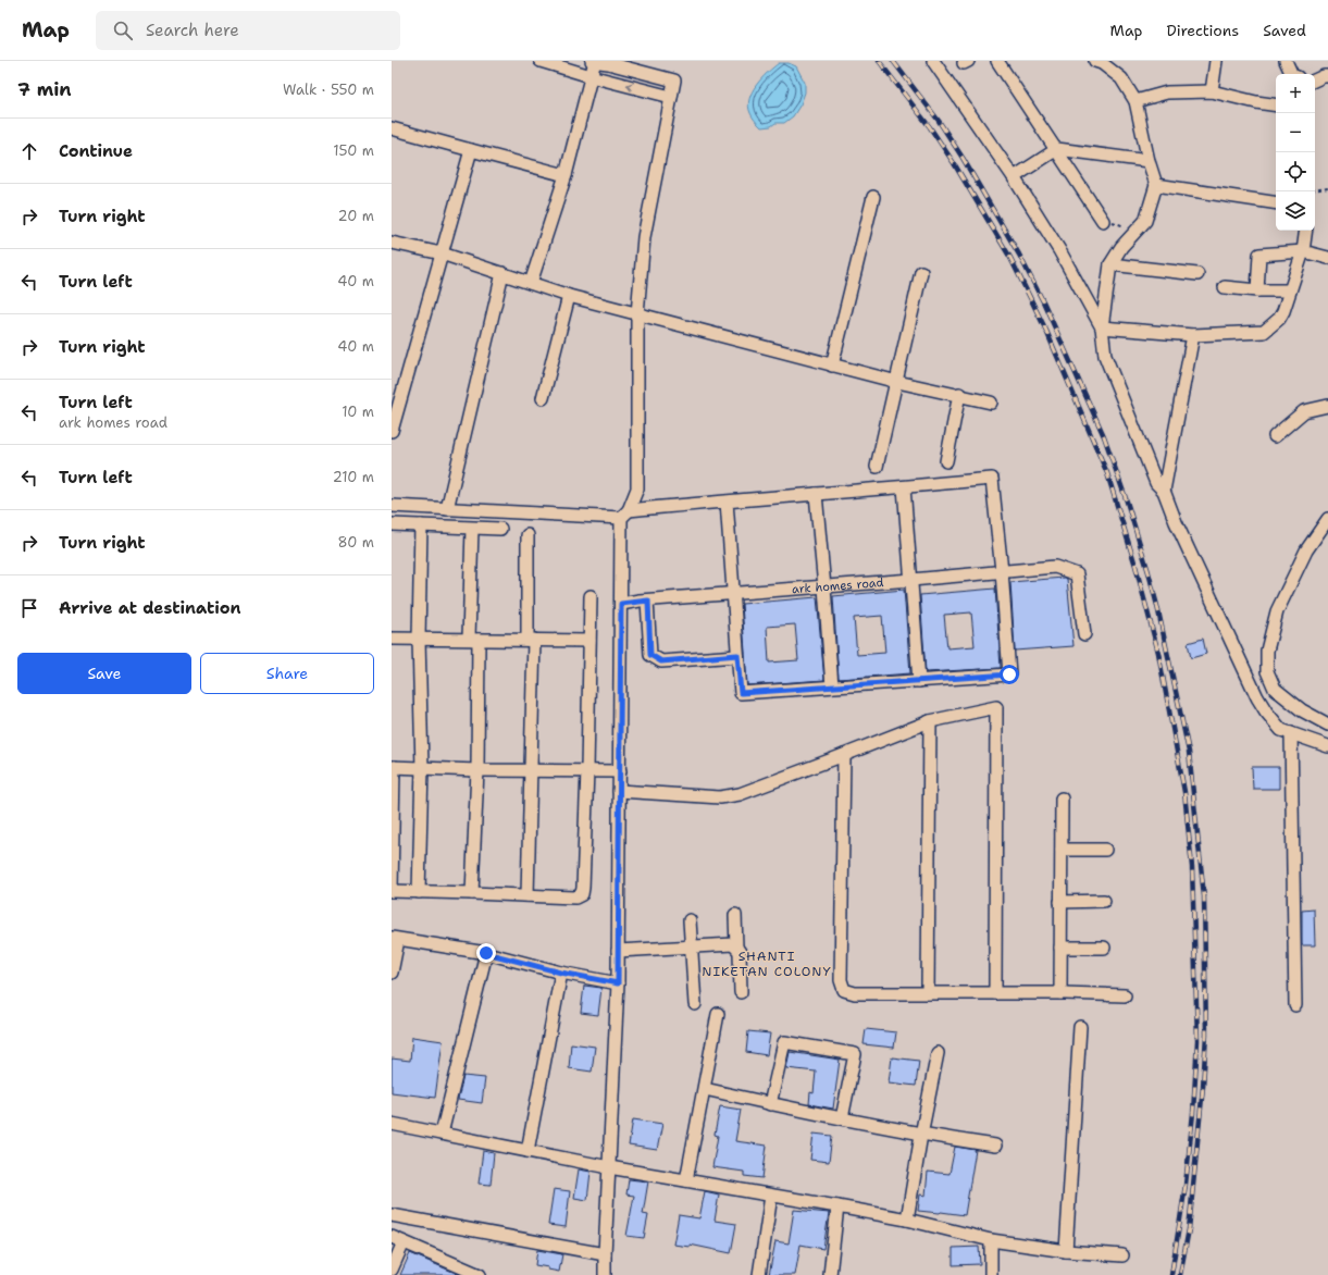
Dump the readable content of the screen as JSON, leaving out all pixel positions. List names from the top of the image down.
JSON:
{
  "streets": {
    "street": ["ark homes road"]
  },
  "districts": ["SHANTI NIKETAN COLONY"],
  "page": {
    "header": "Map",
    "search": "Search here",
    "nav": ["Map", "Directions", "Saved"],
    "heading": ["7 min", "Walk · 550 m"],
    "map_buttons": ["+", "−"],
    "list": [
      ["Continue", "150 m"],
      ["Turn right", "20 m"],
      ["Turn left", "40 m"],
      ["Turn right", "40 m"],
      ["Turn left", "ark homes road", "10 m"],
      ["Turn left", "210 m"],
      ["Turn right", "80 m"],
      "Arrive at destination"
    ],
    "buttons": ["Save", "Share"]
  }
}
